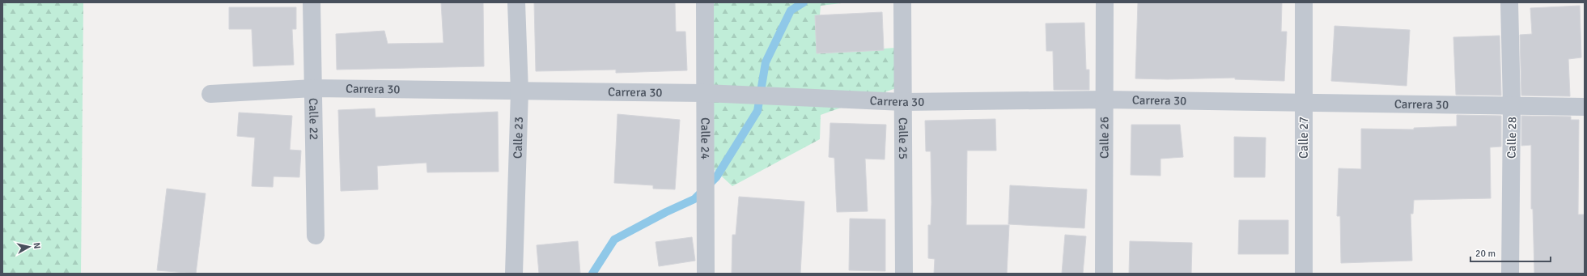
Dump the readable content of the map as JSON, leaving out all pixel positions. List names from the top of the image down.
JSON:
{
  "streets": {
    "street": [
      "Carrera 30",
      "Calle 22",
      "Calle 23",
      "Calle 25",
      "Calle 27",
      "Calle 28",
      "Calle 24",
      "Calle 26"
    ]
  },
  "crossings": [
    ["Carrera 30", "Calle 22"],
    ["Carrera 30", "Calle 23"],
    ["Carrera 30", "Calle 25"],
    ["Carrera 30", "Calle 27"],
    ["Carrera 30", "Calle 28"],
    ["Carrera 30", "Calle 24"],
    ["Carrera 30", "Calle 26"]
  ],
  "scale_bar": "20 m",
  "north": "right"
}
